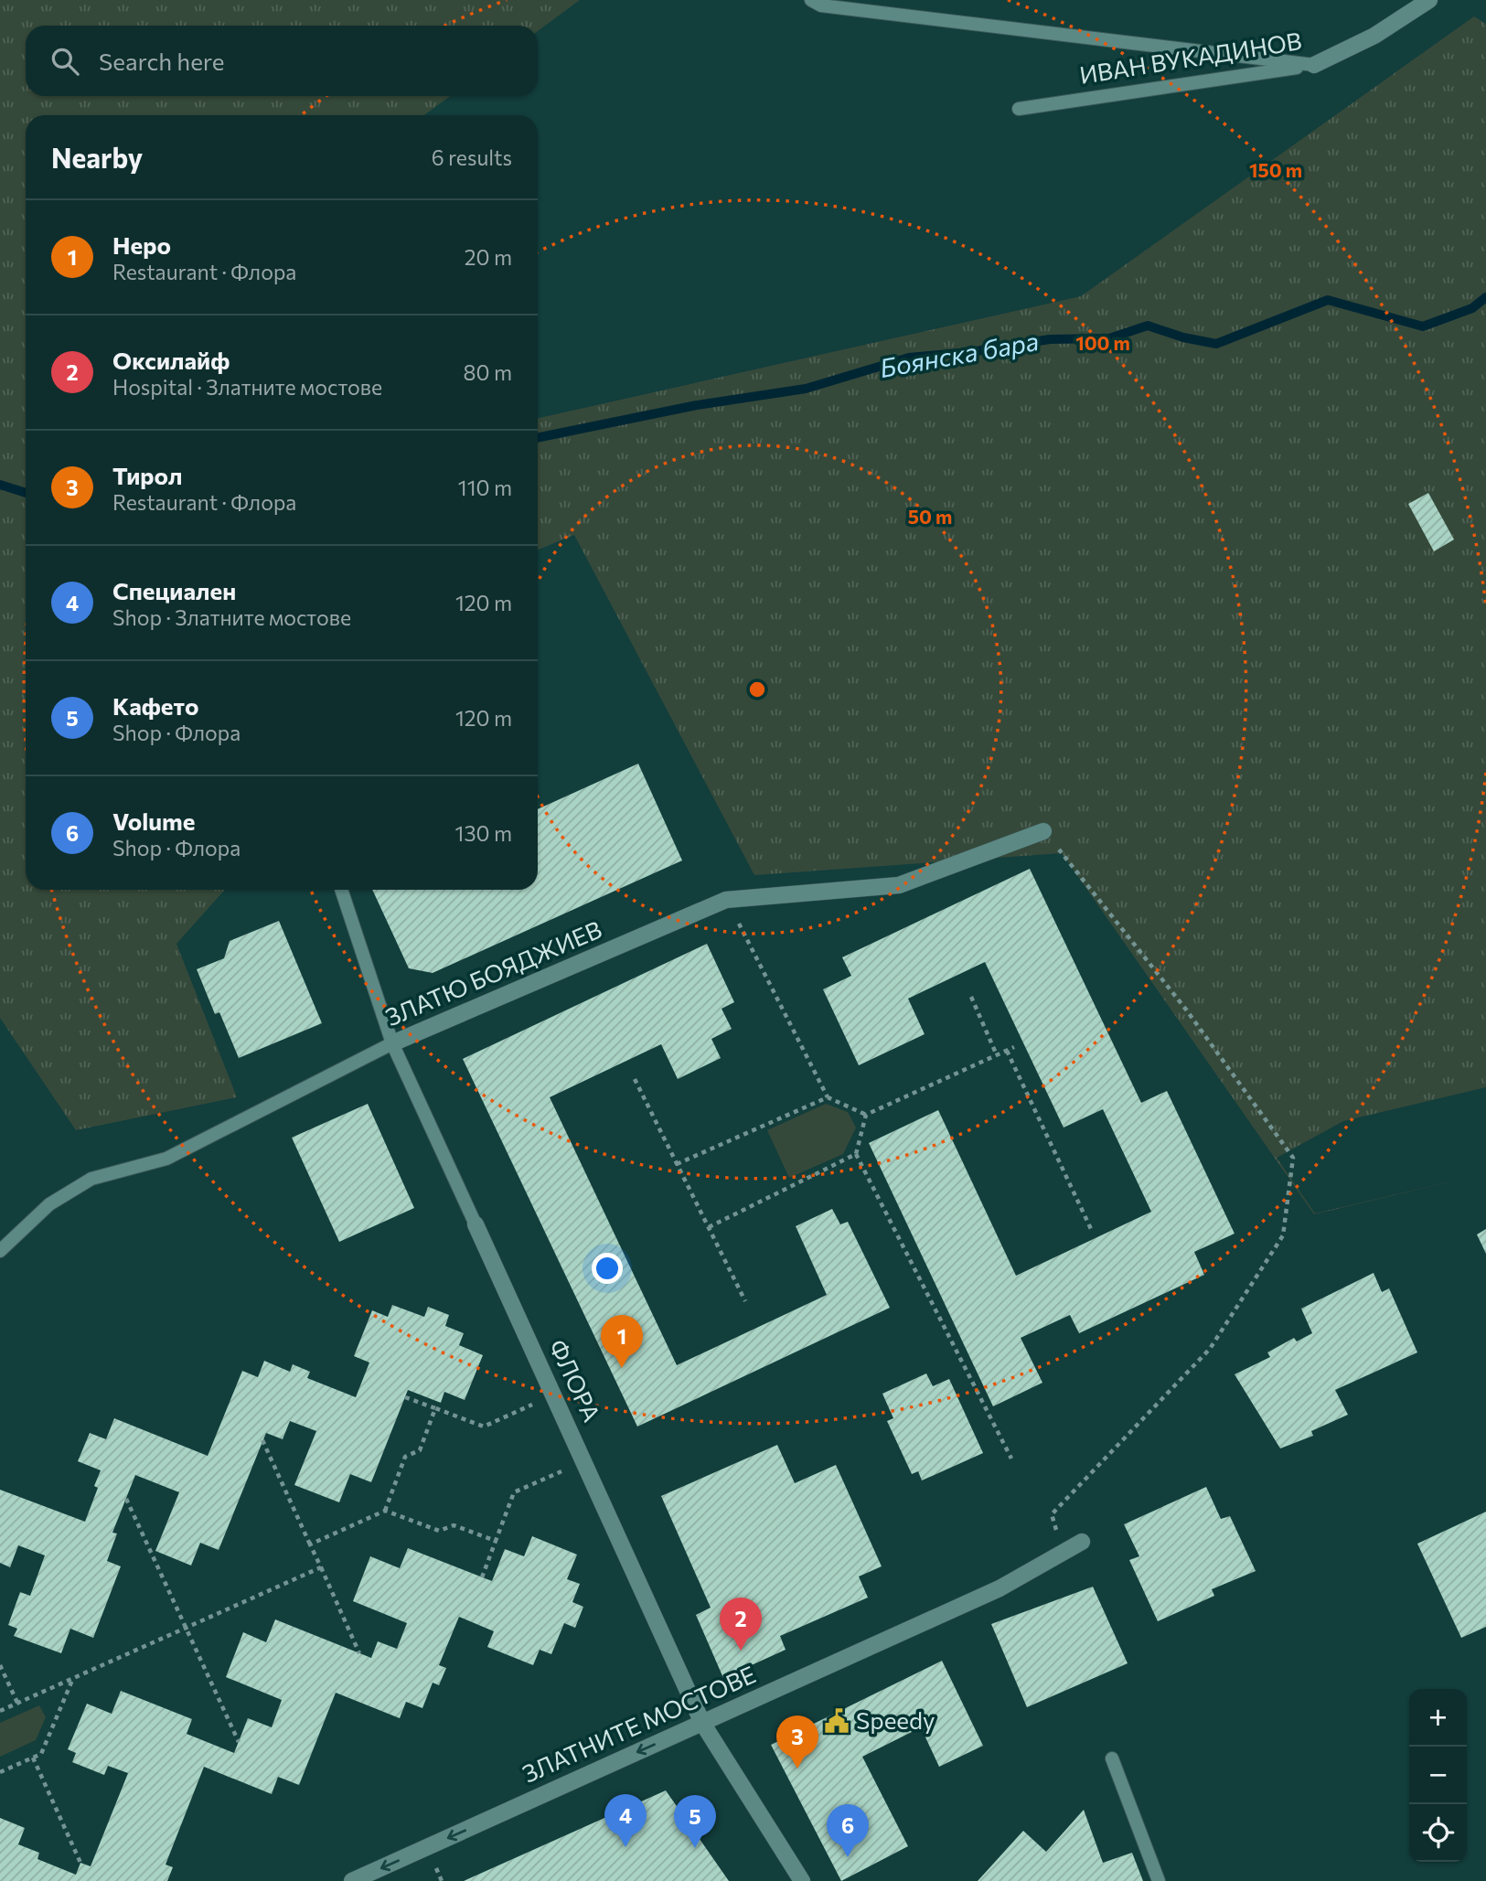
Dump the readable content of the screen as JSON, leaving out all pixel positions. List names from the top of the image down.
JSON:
{
  "streets": {
    "street": [
      "ИВАН ВУКАДИНОВ",
      "ЗЛАТЮ БОЯДЖИЕВ",
      "ФЛОРА",
      "ЗЛАТНИТЕ МОСТОВЕ"
    ]
  },
  "crossings": [
    ["ЗЛАТЮ БОЯДЖИЕВ", "ФЛОРА"],
    ["ФЛОРА", "ЗЛАТНИТЕ МОСТОВЕ"]
  ],
  "one_way": ["ЗЛАТНИТЕ МОСТОВЕ"],
  "water": ["Боянска бара"],
  "places": {
    "public building": ["Speedy"]
  },
  "page": {
    "search": "Search here",
    "heading": ["Nearby", "6 results"],
    "list": [
      {
        "mark": "1",
        "name": "Неро",
        "note": "Restaurant · Флора",
        "value": "20 m"
      },
      {
        "mark": "2",
        "name": "Оксилайф",
        "note": "Hospital · Златните мостове",
        "value": "80 m"
      },
      {
        "mark": "3",
        "name": "Тирол",
        "note": "Restaurant · Флора",
        "value": "110 m"
      },
      {
        "mark": "4",
        "name": "Специален",
        "note": "Shop · Златните мостове",
        "value": "120 m"
      },
      {
        "mark": "5",
        "name": "Кафето",
        "note": "Shop · Флора",
        "value": "120 m"
      },
      {
        "mark": "6",
        "name": "Volume",
        "note": "Shop · Флора",
        "value": "130 m"
      }
    ],
    "pins": [
      "1",
      "2",
      "3",
      "4",
      "5",
      "6"
    ],
    "map_buttons": ["+", "−"]
  },
  "rings": ["150 m", "100 m", "50 m"]
}
